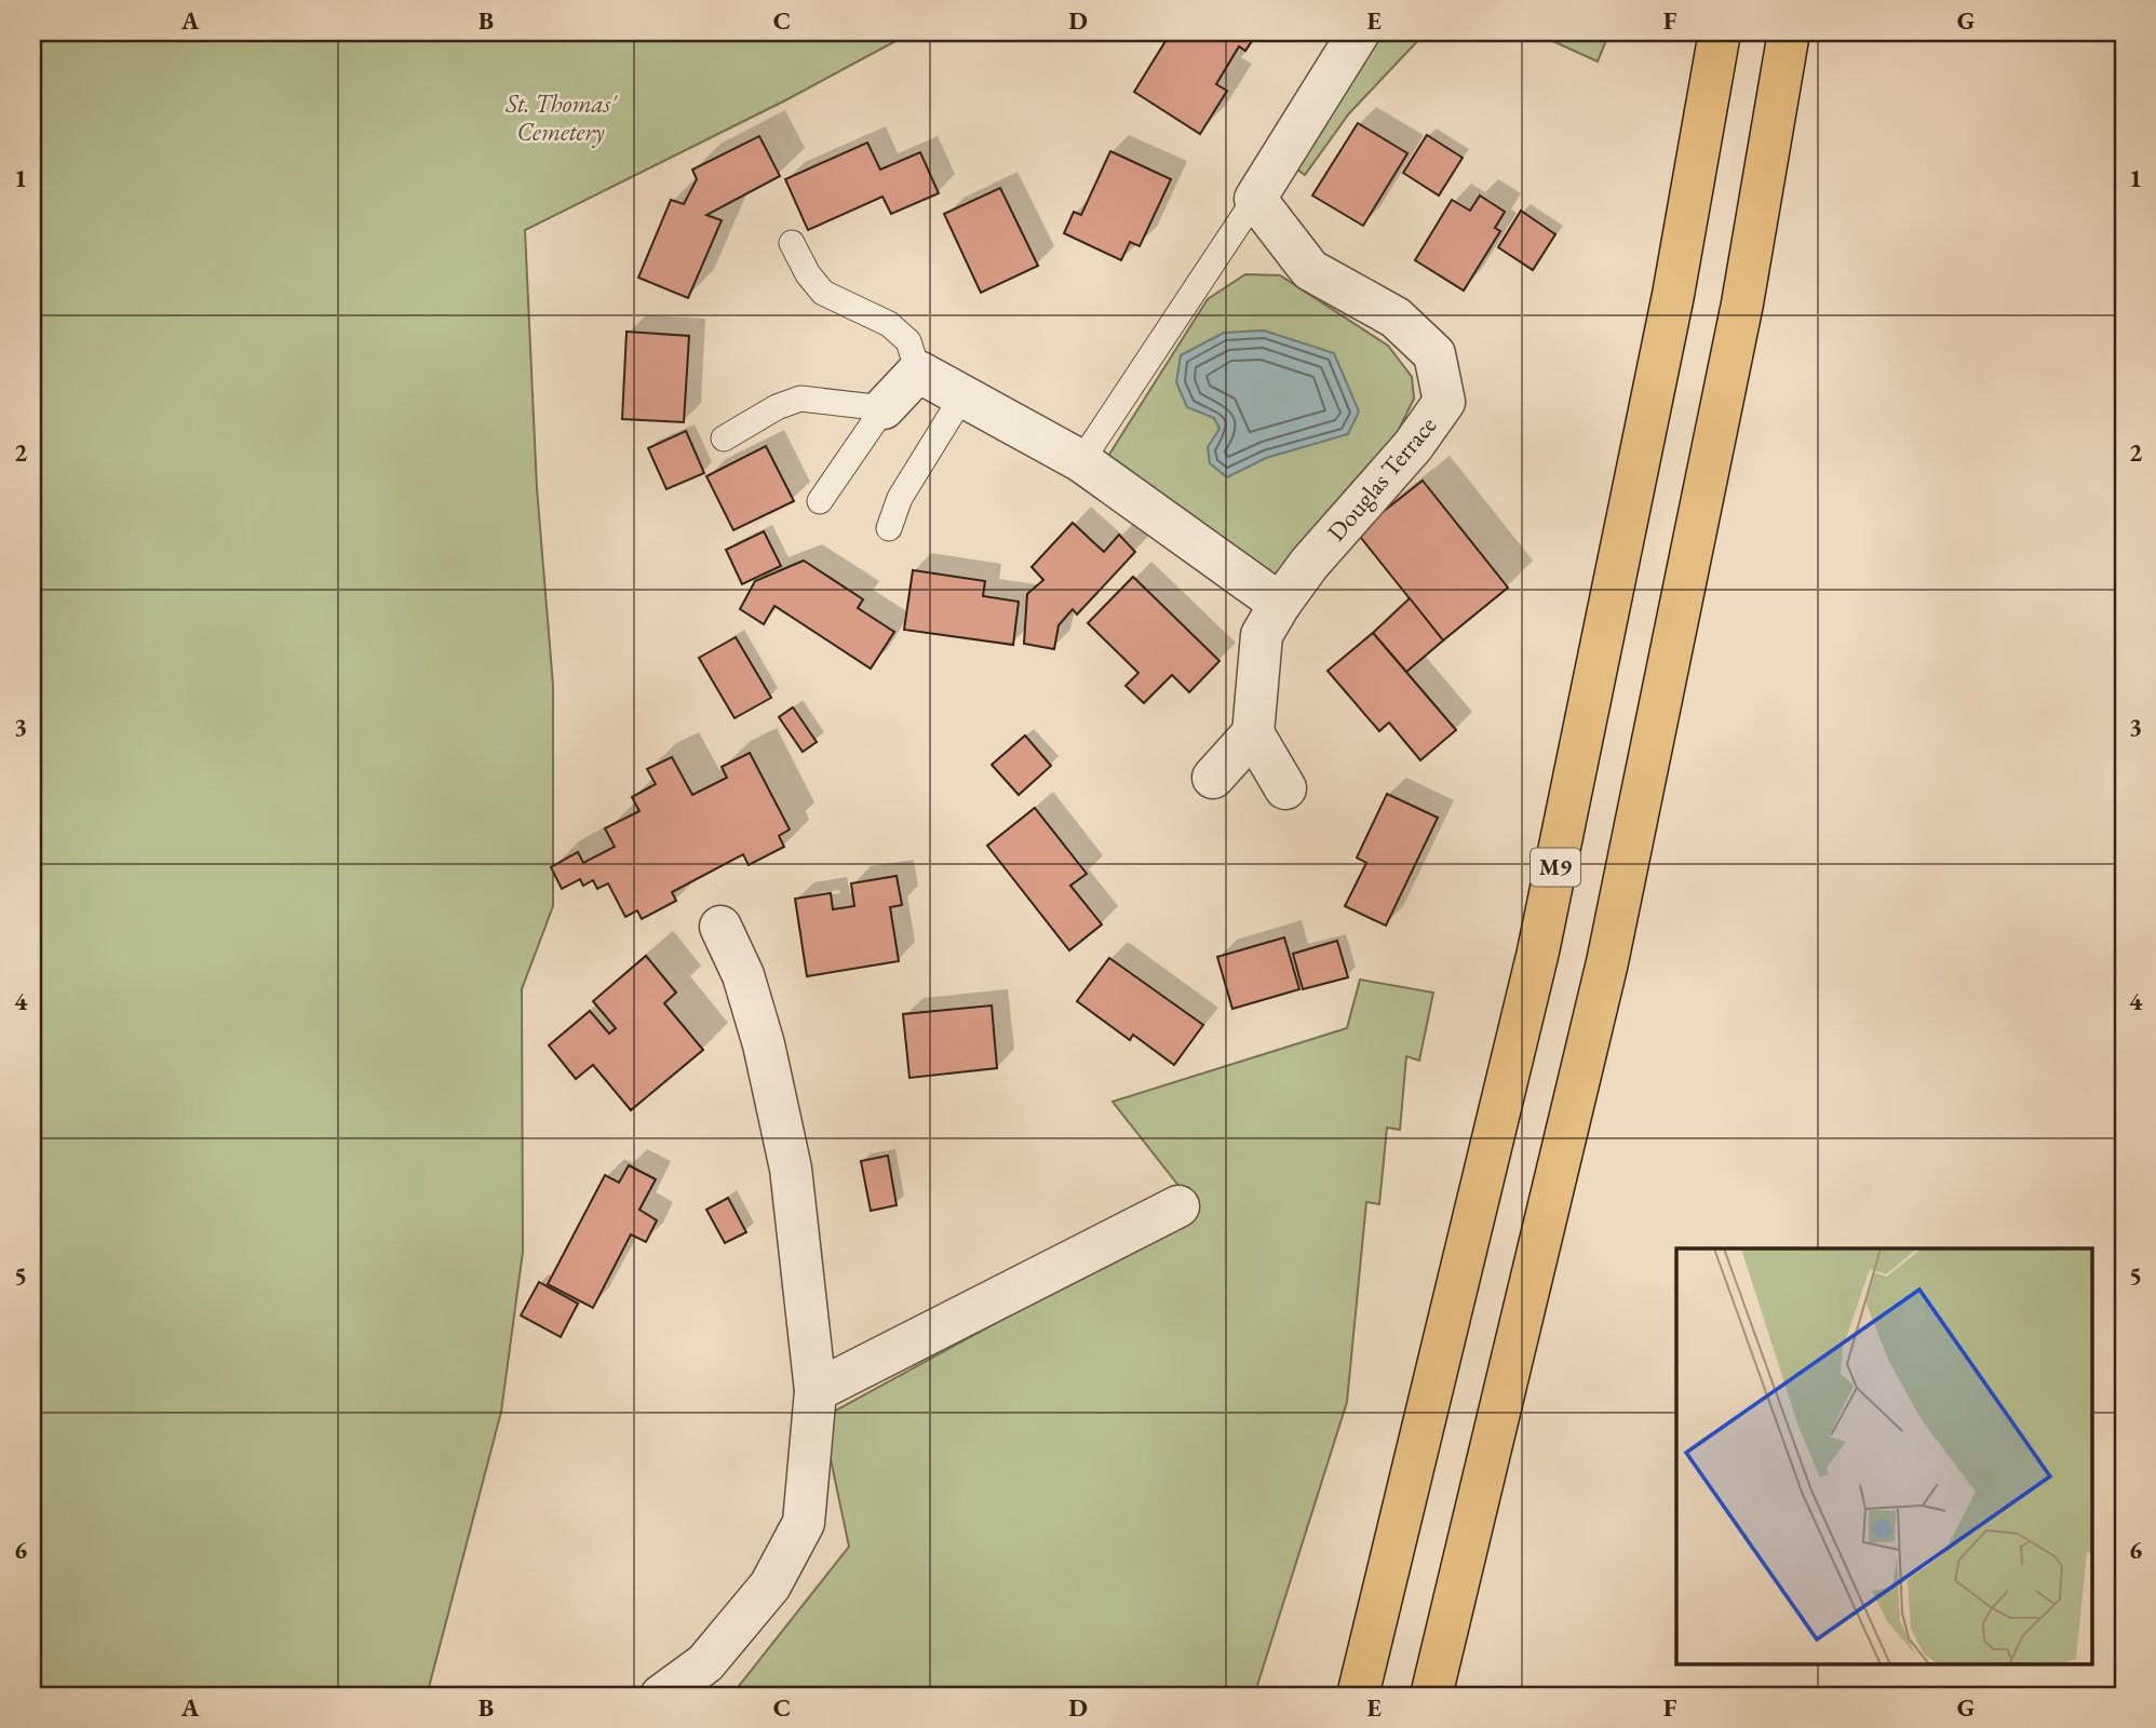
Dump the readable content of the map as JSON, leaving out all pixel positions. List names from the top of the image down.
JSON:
{
  "streets": {
    "highway": ["M9"],
    "street": ["Douglas Terrace"]
  },
  "parks": ["St. Thomas' Cemetery"],
  "grid": {
    "columns": [
      "A",
      "B",
      "C",
      "D",
      "E",
      "F",
      "G"
    ],
    "rows": [
      "1",
      "2",
      "3",
      "4",
      "5",
      "6"
    ]
  }
}
